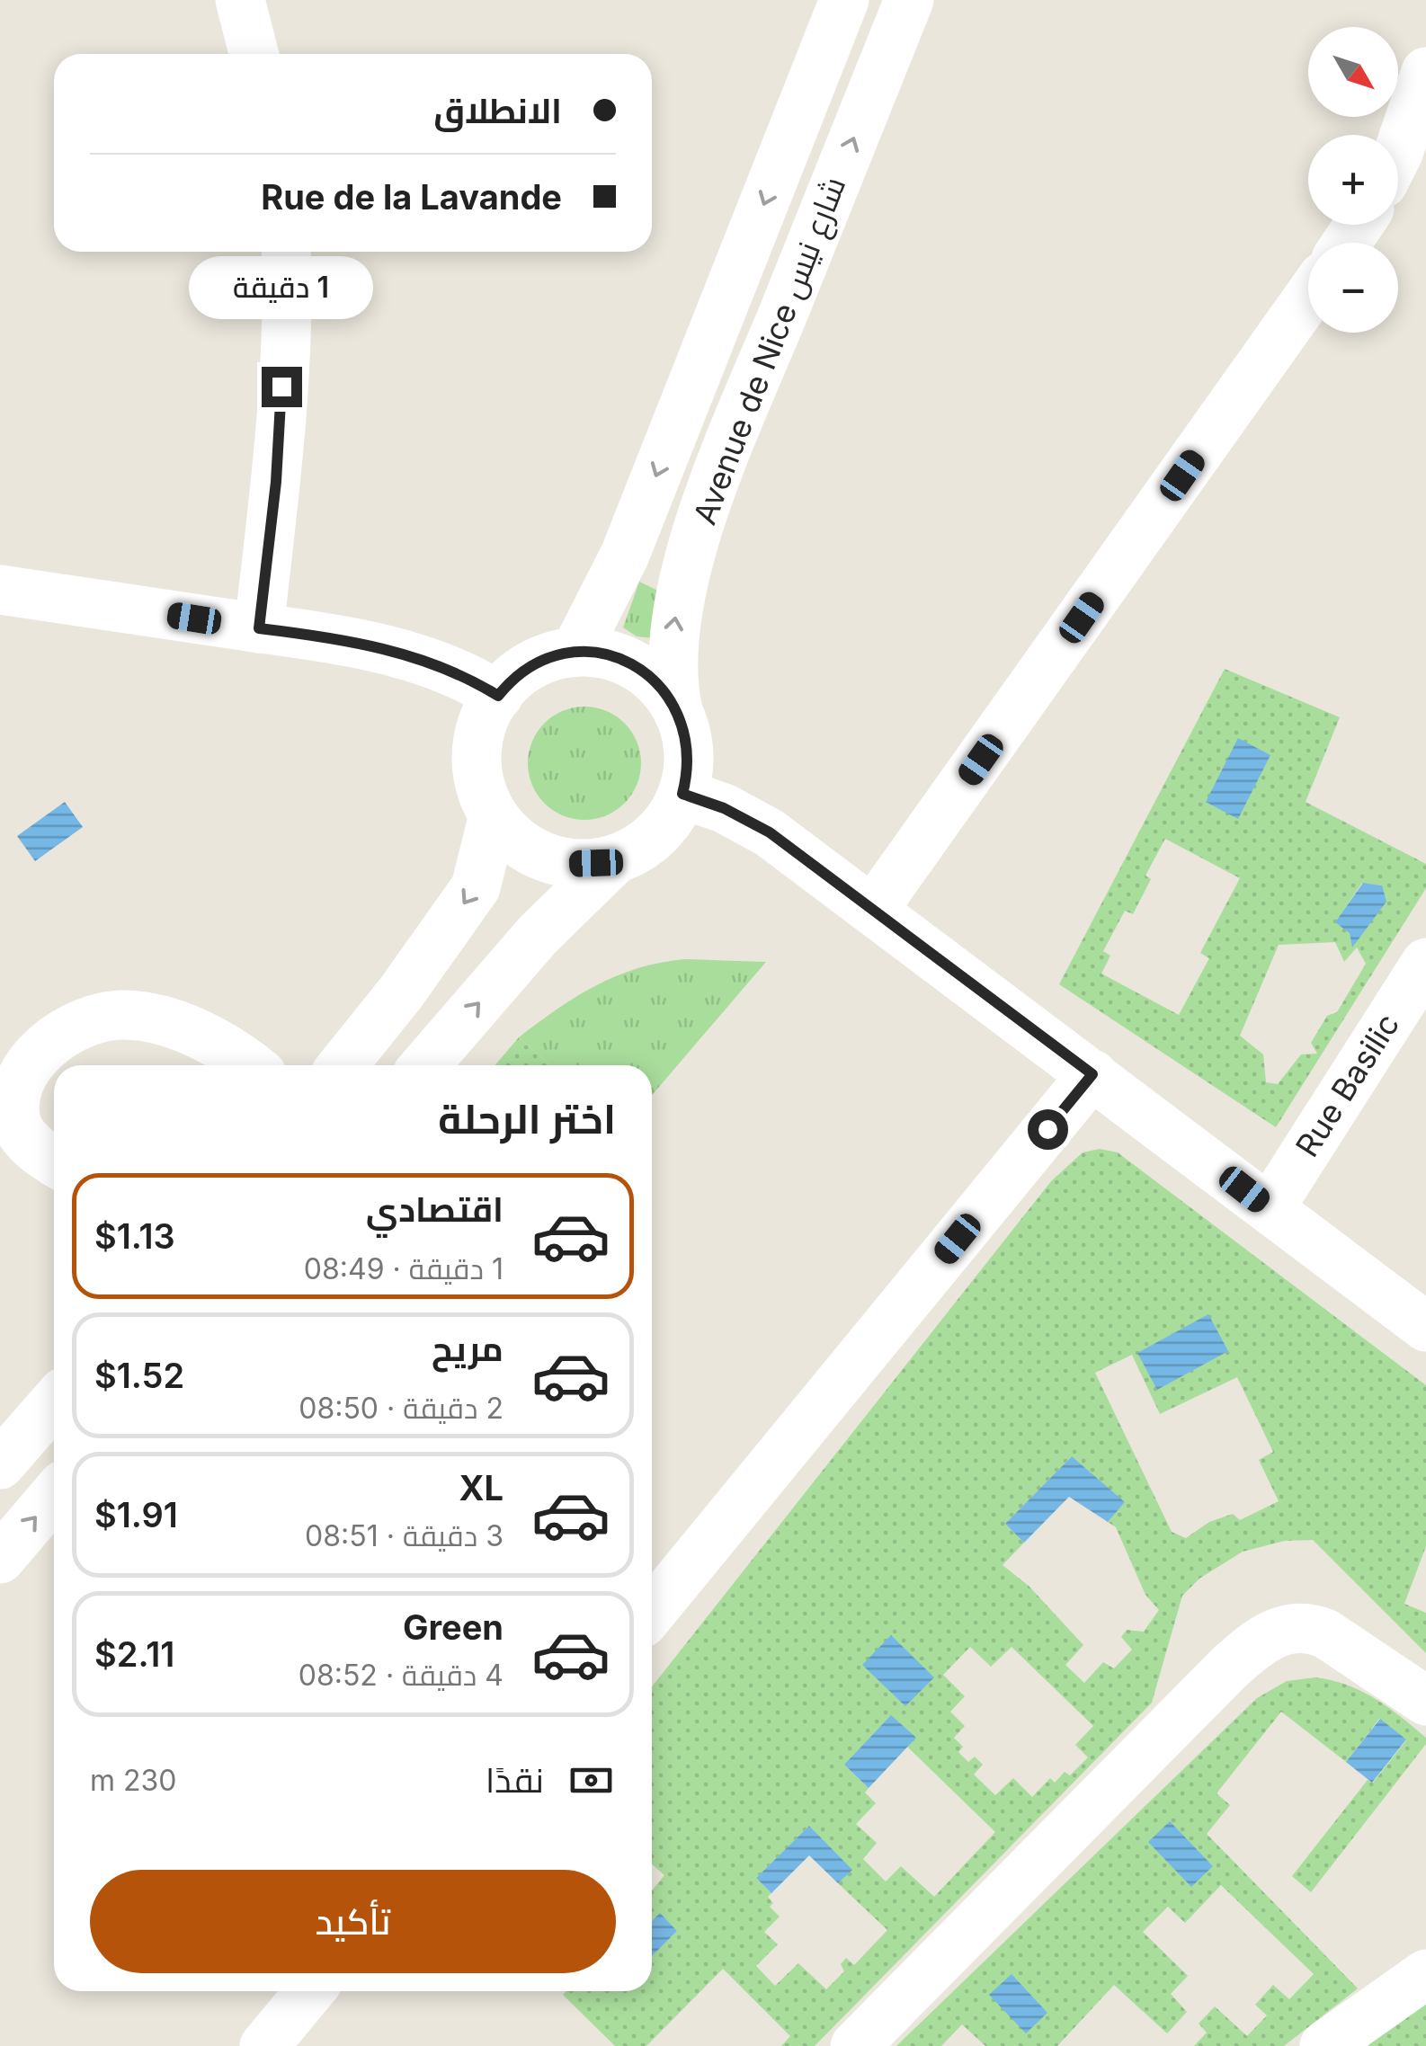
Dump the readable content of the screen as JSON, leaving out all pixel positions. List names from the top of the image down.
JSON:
{
  "streets": {
    "street": ["Avenue de Nice شارع نيس", "Rue Basilic"]
  },
  "north": "bottom right",
  "page": {
    "map_buttons": ["+", "−"],
    "banner": ["الانطلاق", "Rue de la Lavande"],
    "bubble": "1 دقيقة",
    "heading": "اختر الرحلة",
    "list": [
      {
        "name": "اقتصادي",
        "note": "1 دقيقة · 08:49",
        "value": "$1.13"
      },
      {
        "name": "مريح",
        "note": "2 دقيقة · 08:50",
        "value": "$1.52"
      },
      {
        "name": "XL",
        "note": "3 دقيقة · 08:51",
        "value": "$1.91"
      },
      {
        "name": "Green",
        "note": "4 دقيقة · 08:52",
        "value": "$2.11"
      }
    ],
    "pay": ["نقدًا", "230 m"],
    "buttons": "تأكيد"
  }
}
